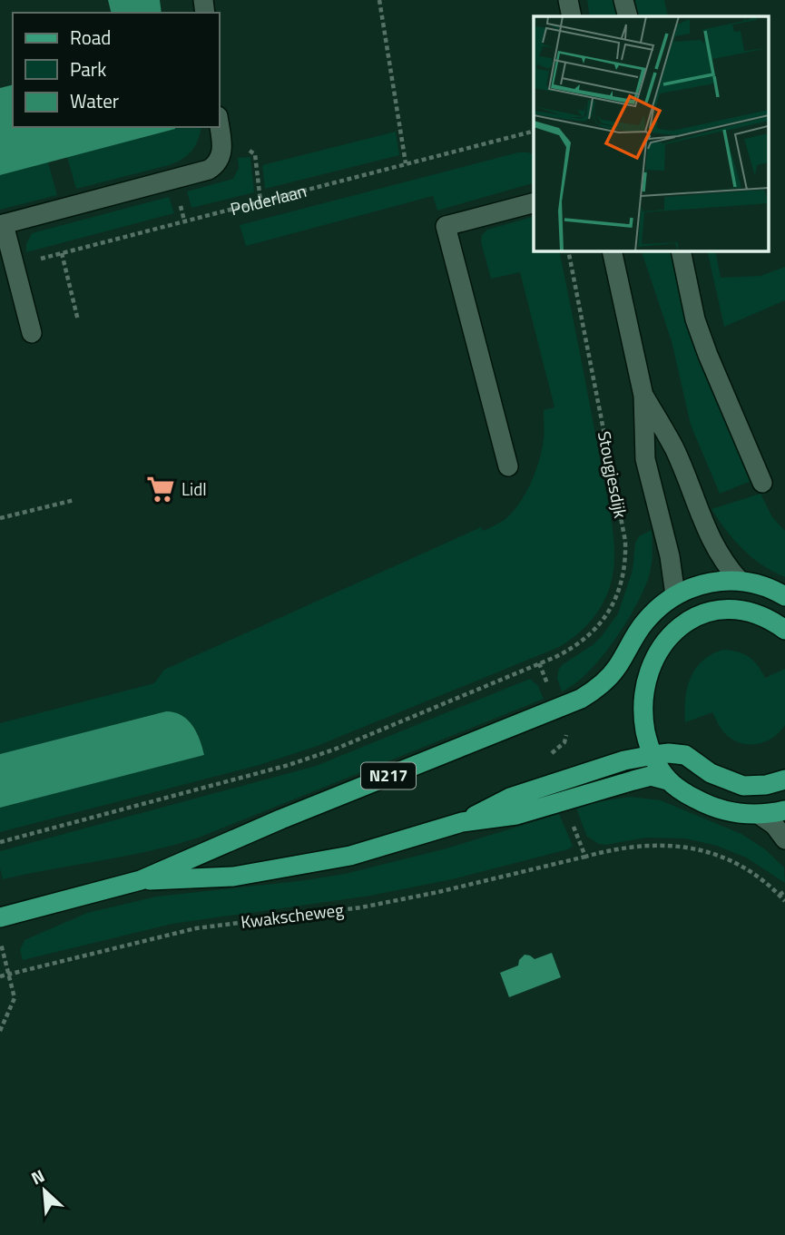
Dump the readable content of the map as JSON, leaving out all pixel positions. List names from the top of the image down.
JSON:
{
  "streets": {
    "main road": ["N217"],
    "street": ["Stougjesdijk"],
    "path": ["Polderlaan", "Kwakscheweg"]
  },
  "crossings": [
    ["Stougjesdijk", "N217"]
  ],
  "places": {
    "supermarket": ["Lidl"]
  },
  "legend": ["Road", "Park", "Water"],
  "north": "top left"
}
